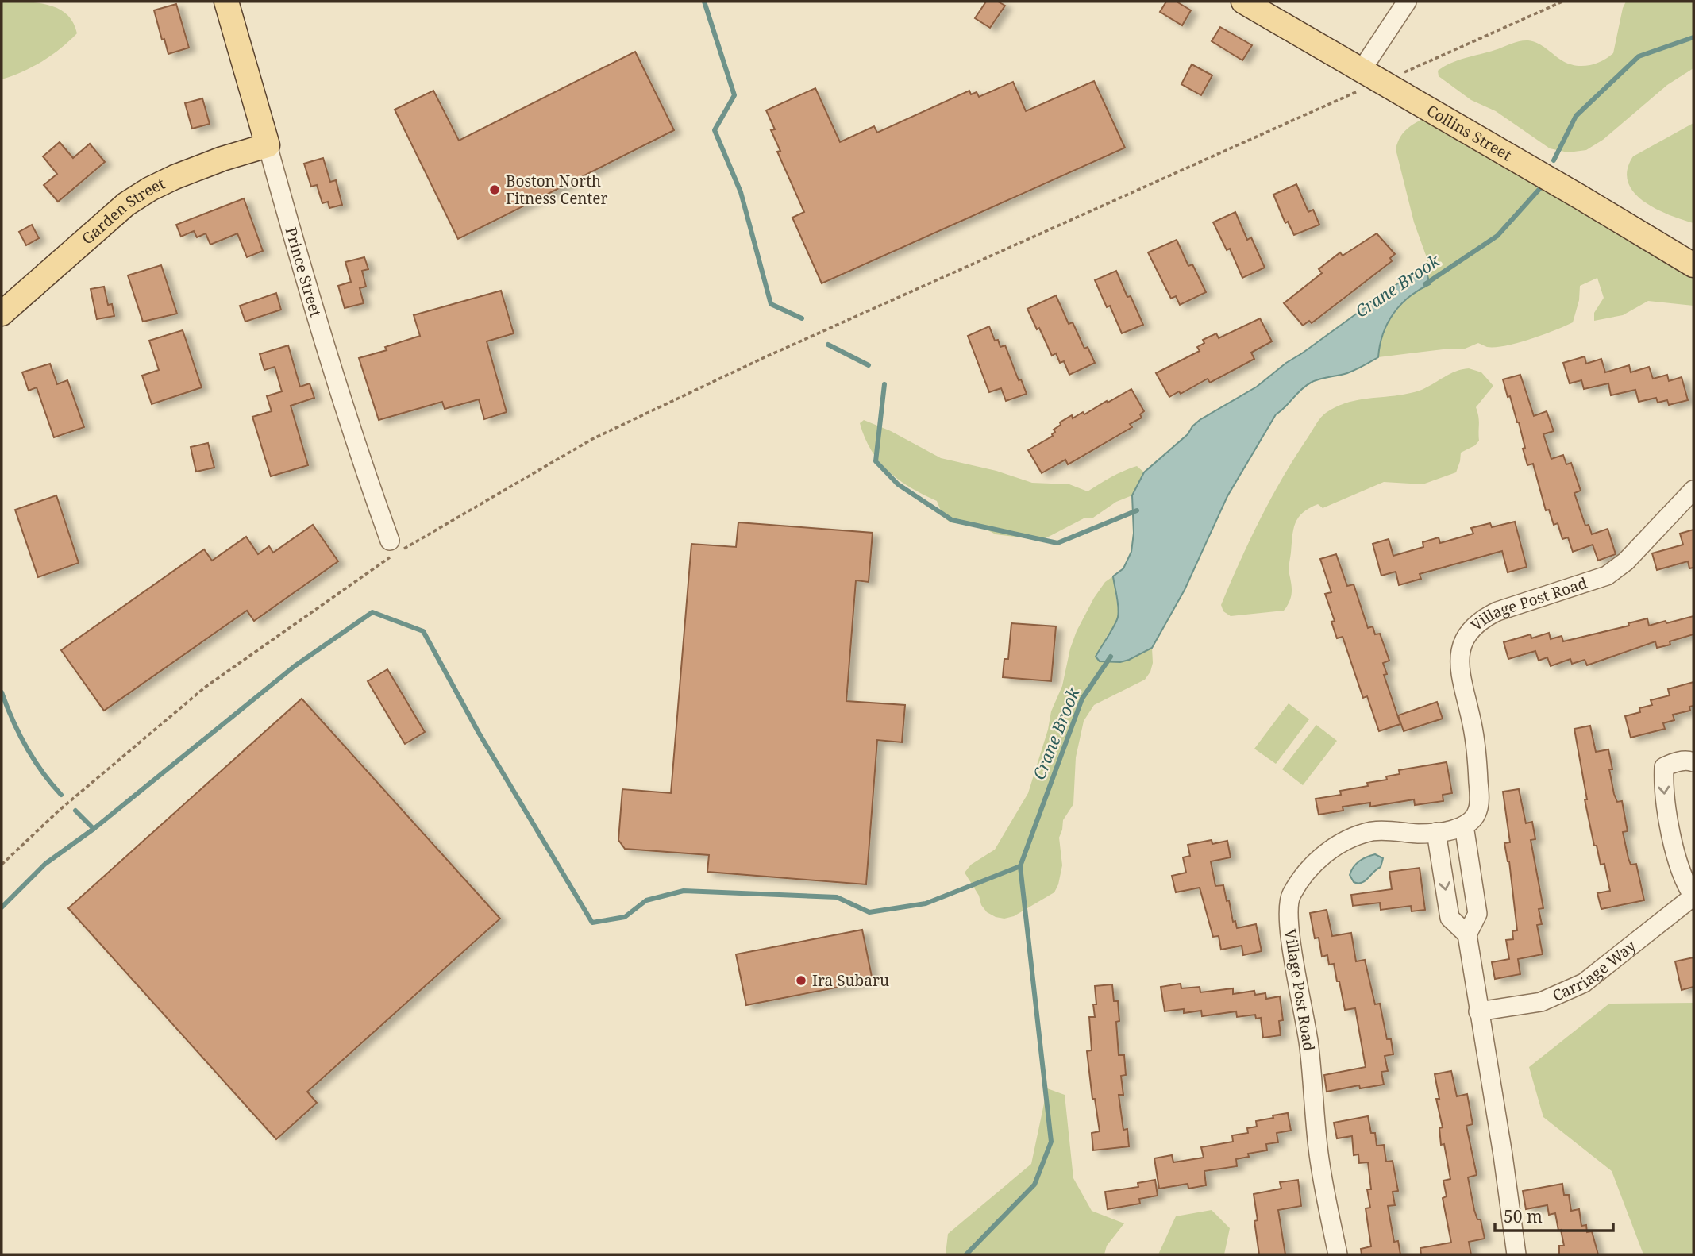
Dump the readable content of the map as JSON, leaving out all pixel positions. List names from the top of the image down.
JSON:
{
  "streets": {
    "main road": ["Collins Street", "Garden Street", "Prince Street"],
    "street": ["Village Post Road", "Carriage Way"]
  },
  "crossings": [
    ["Garden Street", "Prince Street"]
  ],
  "water": ["Crane Brook"],
  "places": ["Boston North Fitness Center", "Ira Subaru"],
  "scale_bar": "50 m"
}
